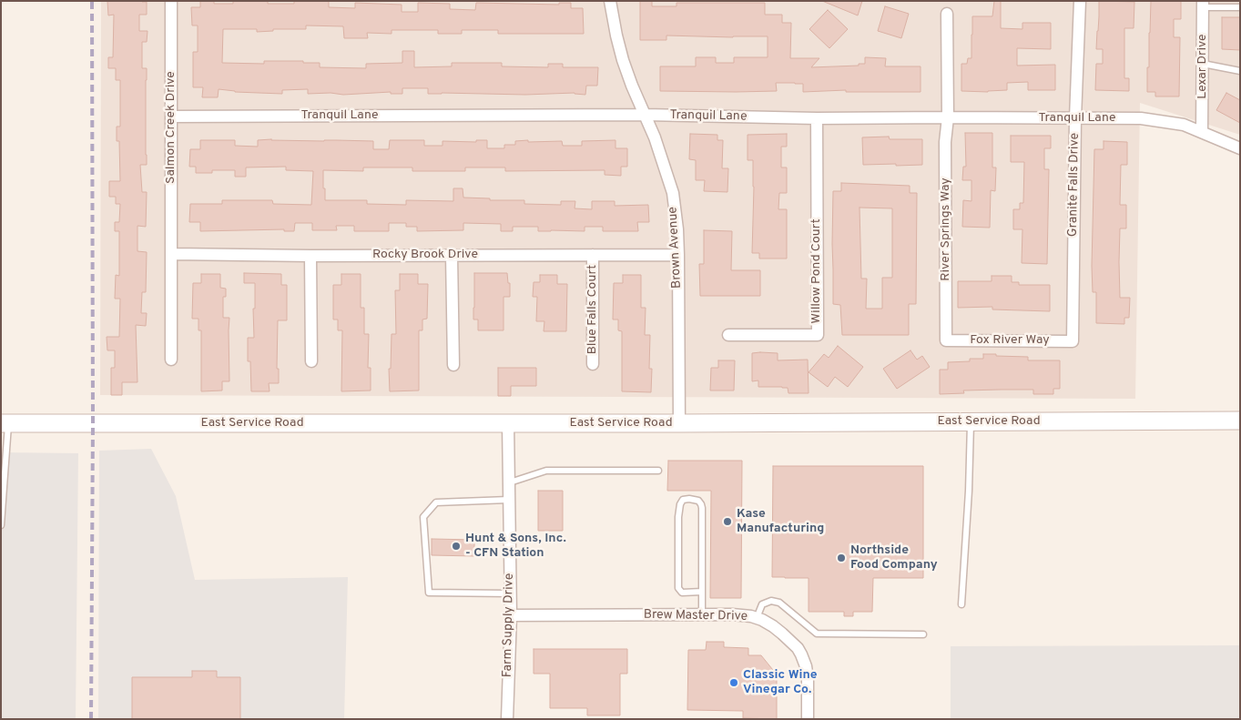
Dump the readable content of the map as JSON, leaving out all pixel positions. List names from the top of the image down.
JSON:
{
  "streets": {
    "street": [
      "Lexar Drive",
      "Tranquil Lane",
      "Salmon Creek Drive",
      "Granite Falls Drive",
      "River Springs Way",
      "Brown Avenue",
      "Rocky Brook Drive",
      "Willow Pond Court",
      "Blue Falls Court",
      "Fox River Way",
      "East Service Road",
      "Brew Master Drive",
      "Farm Supply Drive"
    ]
  },
  "crossings": [
    ["Lexar Drive", "Tranquil Lane"],
    ["Tranquil Lane", "Salmon Creek Drive"],
    ["Tranquil Lane", "Granite Falls Drive"],
    ["Tranquil Lane", "River Springs Way"],
    ["Tranquil Lane", "Brown Avenue"],
    ["Tranquil Lane", "Willow Pond Court"],
    ["Salmon Creek Drive", "Rocky Brook Drive"],
    ["Granite Falls Drive", "Fox River Way"],
    ["River Springs Way", "Fox River Way"],
    ["Brown Avenue", "Rocky Brook Drive"],
    ["Brown Avenue", "East Service Road"],
    ["Rocky Brook Drive", "Blue Falls Court"],
    ["East Service Road", "Farm Supply Drive"],
    ["Brew Master Drive", "Farm Supply Drive"]
  ],
  "places": [
    "Kase Manufacturing",
    "Hunt & Sons, Inc. - CFN Station",
    "Northside Food Company",
    "Classic Wine Vinegar Co."
  ]
}
